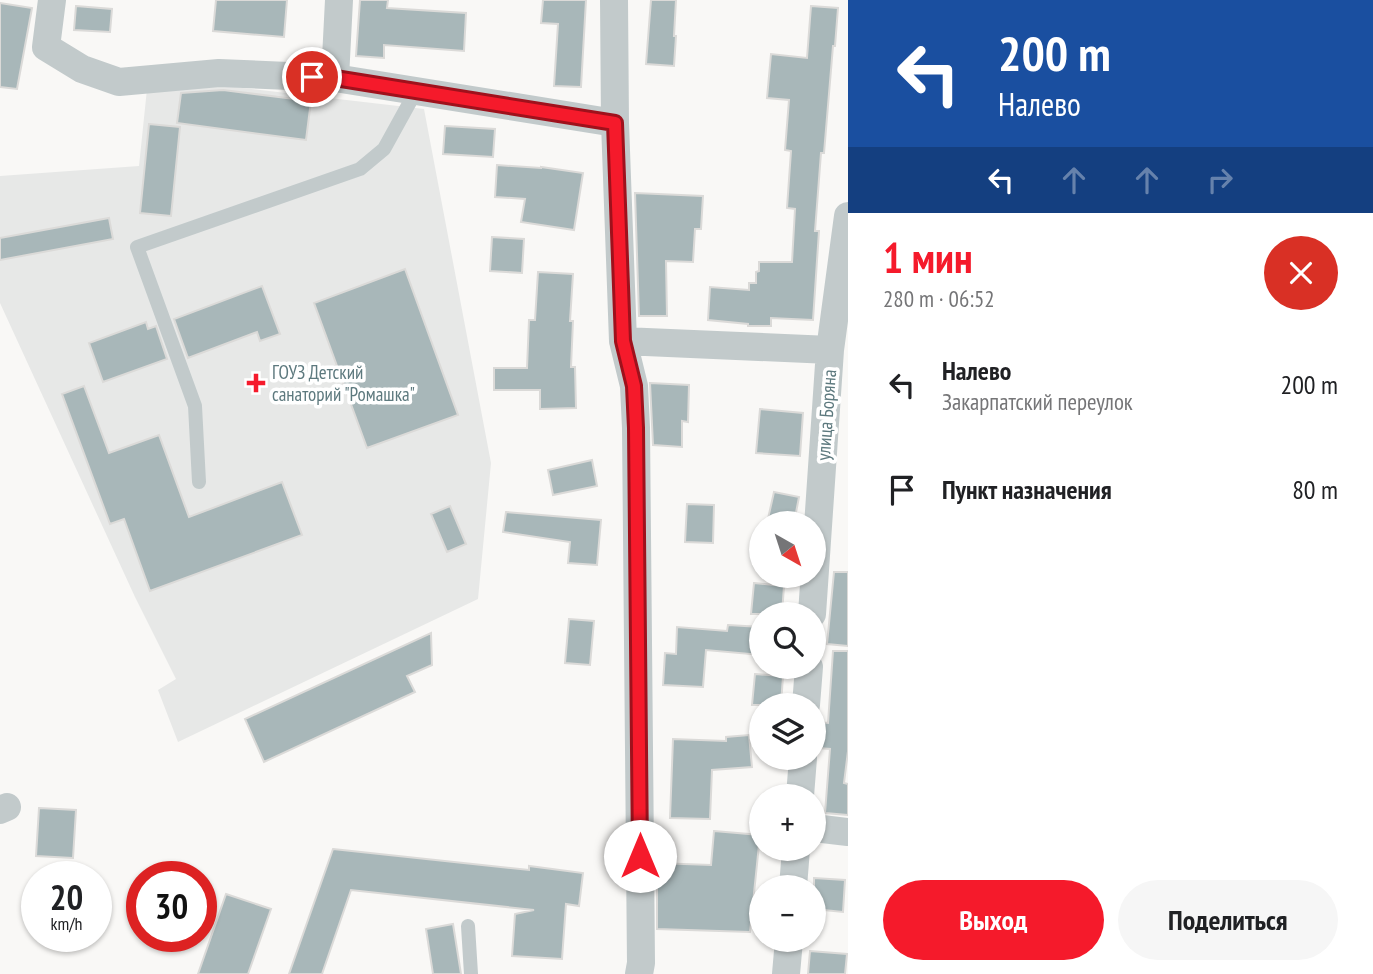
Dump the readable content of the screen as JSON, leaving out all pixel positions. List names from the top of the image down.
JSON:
{
  "streets": {
    "street": ["улица Боряна"]
  },
  "places": {
    "health": ["ГОУЗ Детский санаторий \"Ромашка\""]
  },
  "north": "bottom right",
  "page": {
    "turn": ["200 m", "Налево"],
    "heading": ["1 мин", "280 m · 06:52"],
    "list": [
      {
        "name": "Налево",
        "note": "Закарпатский переулок",
        "value": "200 m"
      },
      {
        "name": "Пункт назначения",
        "value": "80 m"
      }
    ],
    "map_buttons": ["+", "−"],
    "speed": "20 km/h",
    "limit": "30",
    "buttons": ["Выход", "Поделиться"]
  }
}
